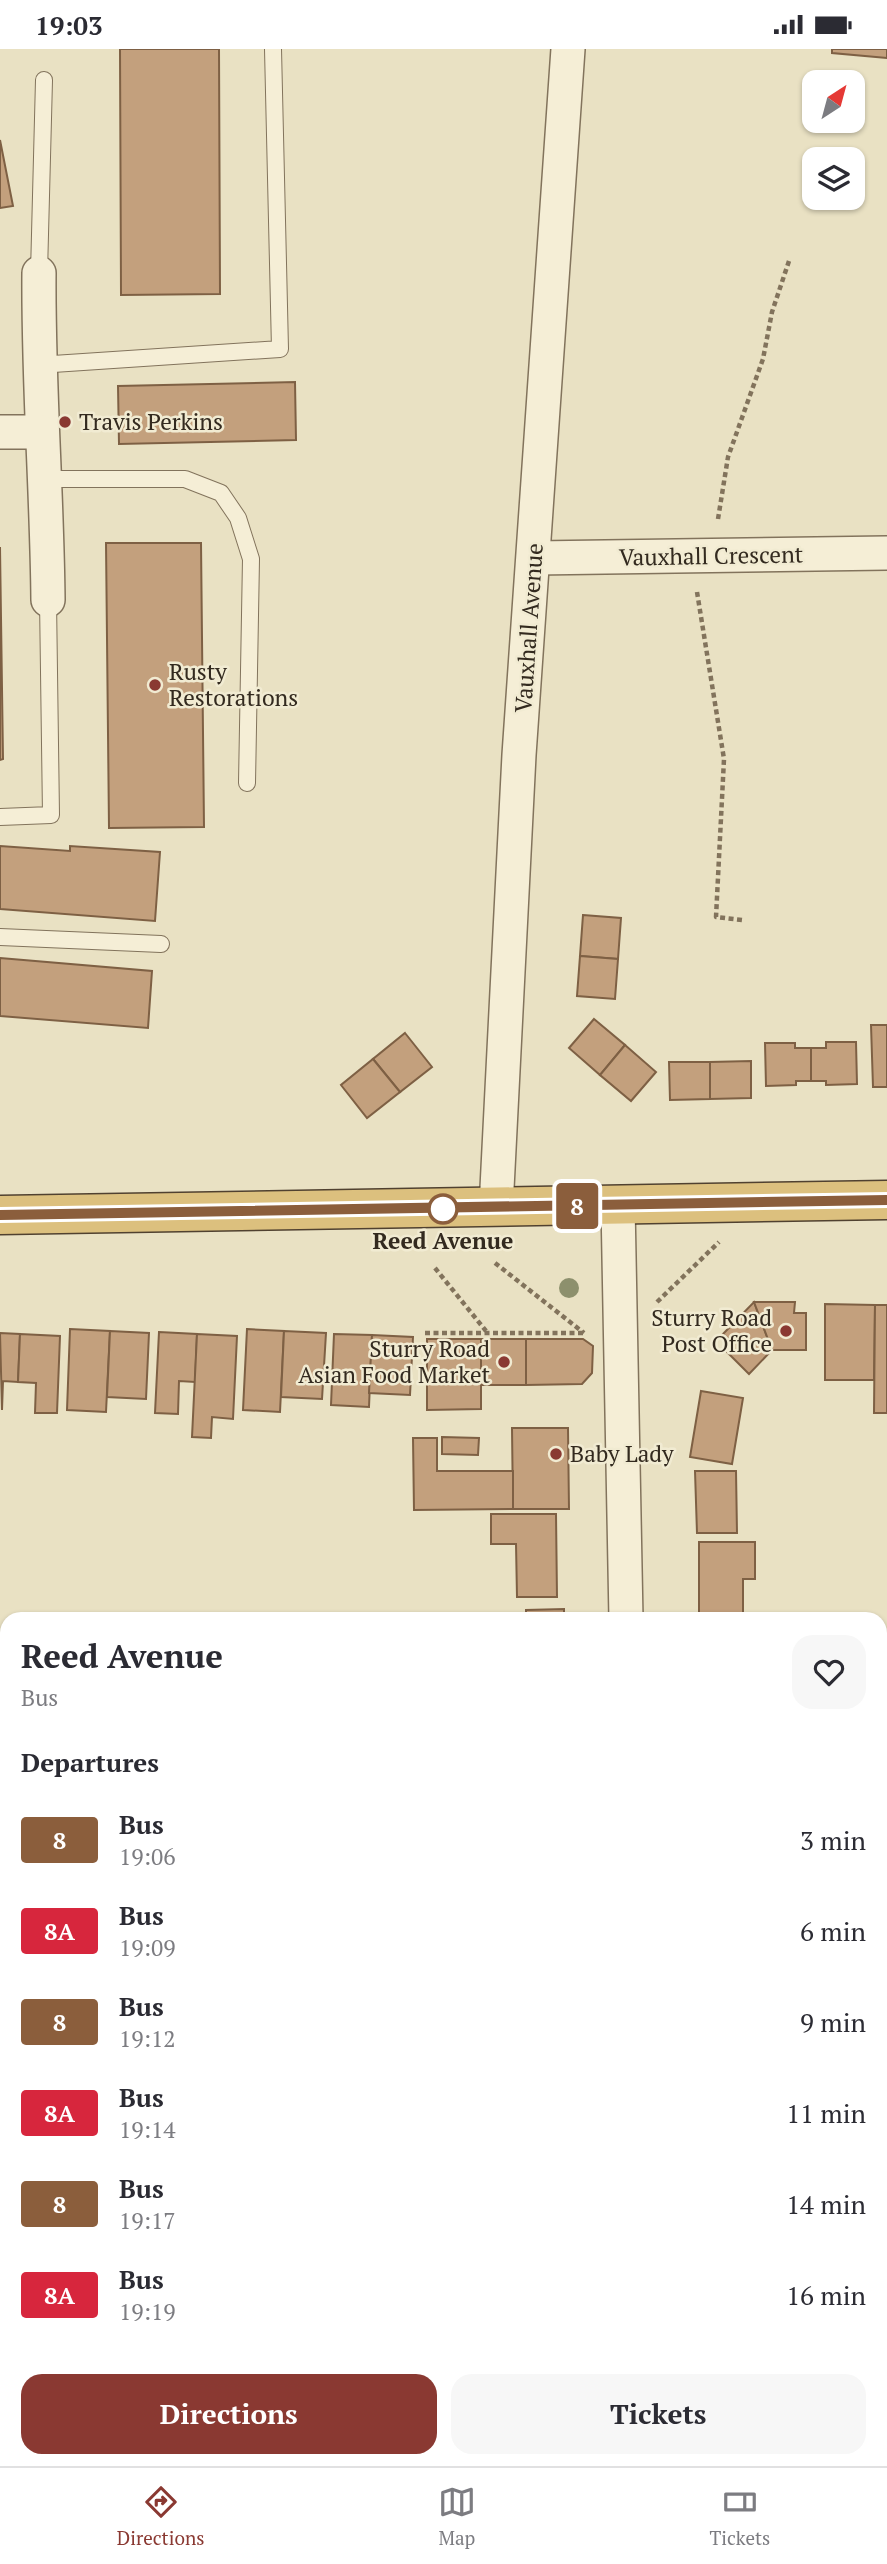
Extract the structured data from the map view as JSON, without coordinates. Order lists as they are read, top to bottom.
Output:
{
  "streets": {
    "street": ["Vauxhall Crescent", "Vauxhall Avenue"]
  },
  "crossings": [
    ["Vauxhall Crescent", "Vauxhall Avenue"]
  ],
  "places": [
    "Travis Perkins",
    "Rusty Restorations",
    "Reed Avenue",
    "Sturry Road Post Office",
    "Sturry Road Asian Food Market",
    "Baby Lady"
  ],
  "lines": ["bus line 8"],
  "north": "top right",
  "page": {
    "status": "19:03",
    "on_map": "8",
    "heading": [
      ["Reed Avenue", "Bus"],
      "Departures"
    ],
    "list": [
      {
        "mark": "8",
        "name": "Bus",
        "note": "19:06",
        "value": "3 min"
      },
      {
        "mark": "8A",
        "name": "Bus",
        "note": "19:09",
        "value": "6 min"
      },
      {
        "mark": "8",
        "name": "Bus",
        "note": "19:12",
        "value": "9 min"
      },
      {
        "mark": "8A",
        "name": "Bus",
        "note": "19:14",
        "value": "11 min"
      },
      {
        "mark": "8",
        "name": "Bus",
        "note": "19:17",
        "value": "14 min"
      },
      {
        "mark": "8A",
        "name": "Bus",
        "note": "19:19",
        "value": "16 min"
      }
    ],
    "buttons": ["Directions", "Tickets"],
    "tabs": ["Directions", "Map", "Tickets"]
  }
}
